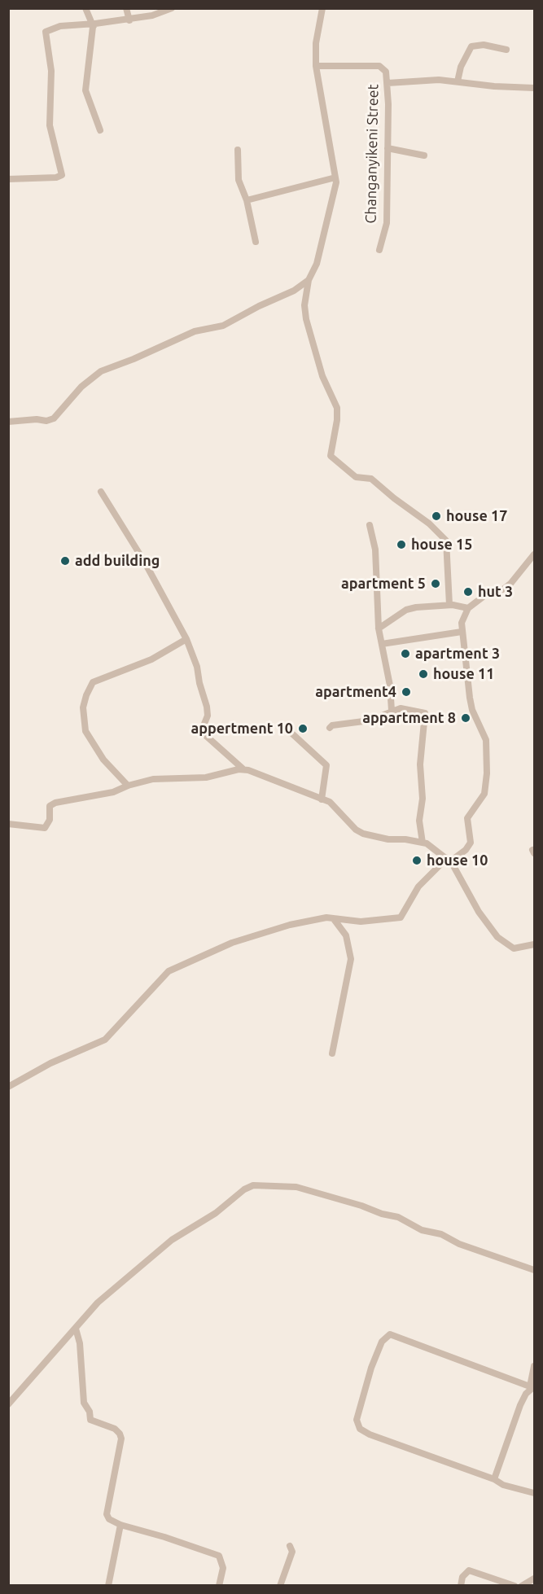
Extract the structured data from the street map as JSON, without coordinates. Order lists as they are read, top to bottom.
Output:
{
  "streets": {
    "street": ["Changanyikeni Street"]
  },
  "places": [
    "house 17",
    "house 15",
    "add building",
    "apartment 5",
    "hut 3",
    "apartment 3",
    "house 11",
    "apartment4",
    "appartment 8",
    "appertment 10",
    "house 10"
  ]
}
